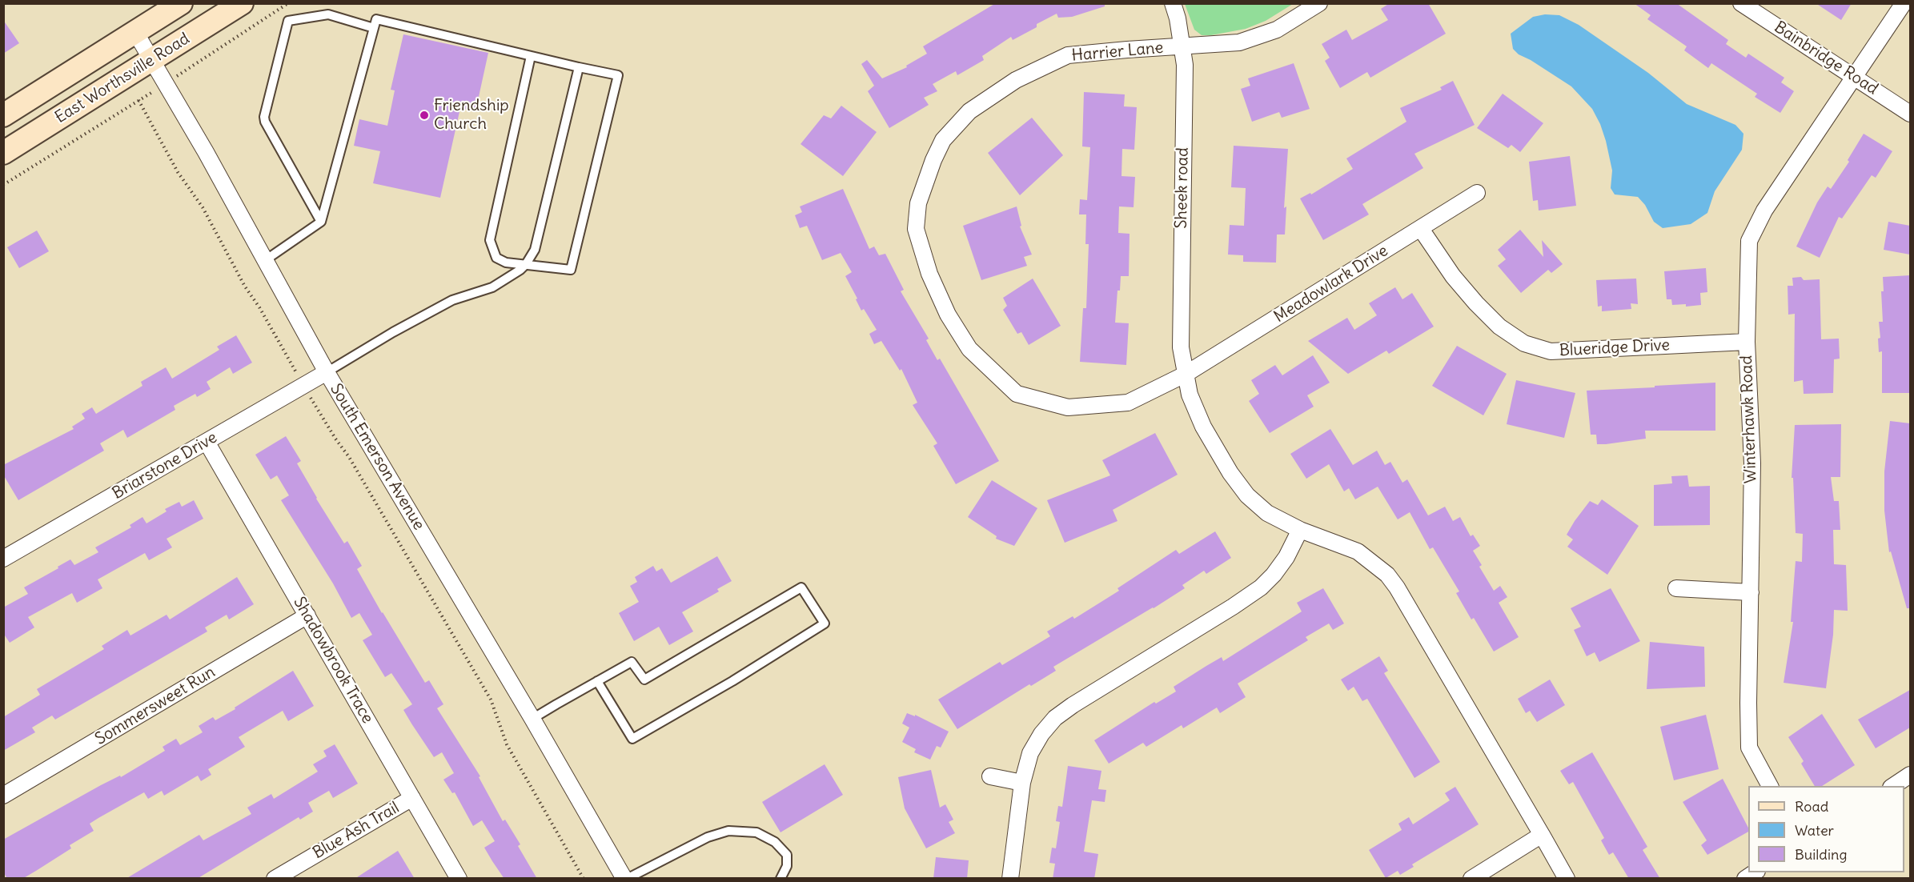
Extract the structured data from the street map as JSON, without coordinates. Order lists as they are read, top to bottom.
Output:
{
  "streets": {
    "main road": ["East Worthsville Road"],
    "street": [
      "Harrier Lane",
      "Bainbridge Road",
      "Sheek road",
      "Meadowlark Drive",
      "Blueridge Drive",
      "Winterhawk Road",
      "South Emerson Avenue",
      "Briarstone Drive",
      "Shadowbrook Trace",
      "Sommersweet Run",
      "Blue Ash Trail"
    ]
  },
  "crossings": [
    ["Harrier Lane", "Sheek road"],
    ["Harrier Lane", "Meadowlark Drive"],
    ["Bainbridge Road", "Winterhawk Road"],
    ["East Worthsville Road", "South Emerson Avenue"],
    ["Sheek road", "Meadowlark Drive"],
    ["Meadowlark Drive", "Blueridge Drive"],
    ["Blueridge Drive", "Winterhawk Road"],
    ["South Emerson Avenue", "Briarstone Drive"],
    ["Briarstone Drive", "Shadowbrook Trace"],
    ["Shadowbrook Trace", "Sommersweet Run"],
    ["Shadowbrook Trace", "Blue Ash Trail"]
  ],
  "places": ["Friendship Church"],
  "legend": ["Road", "Water", "Building"]
}
